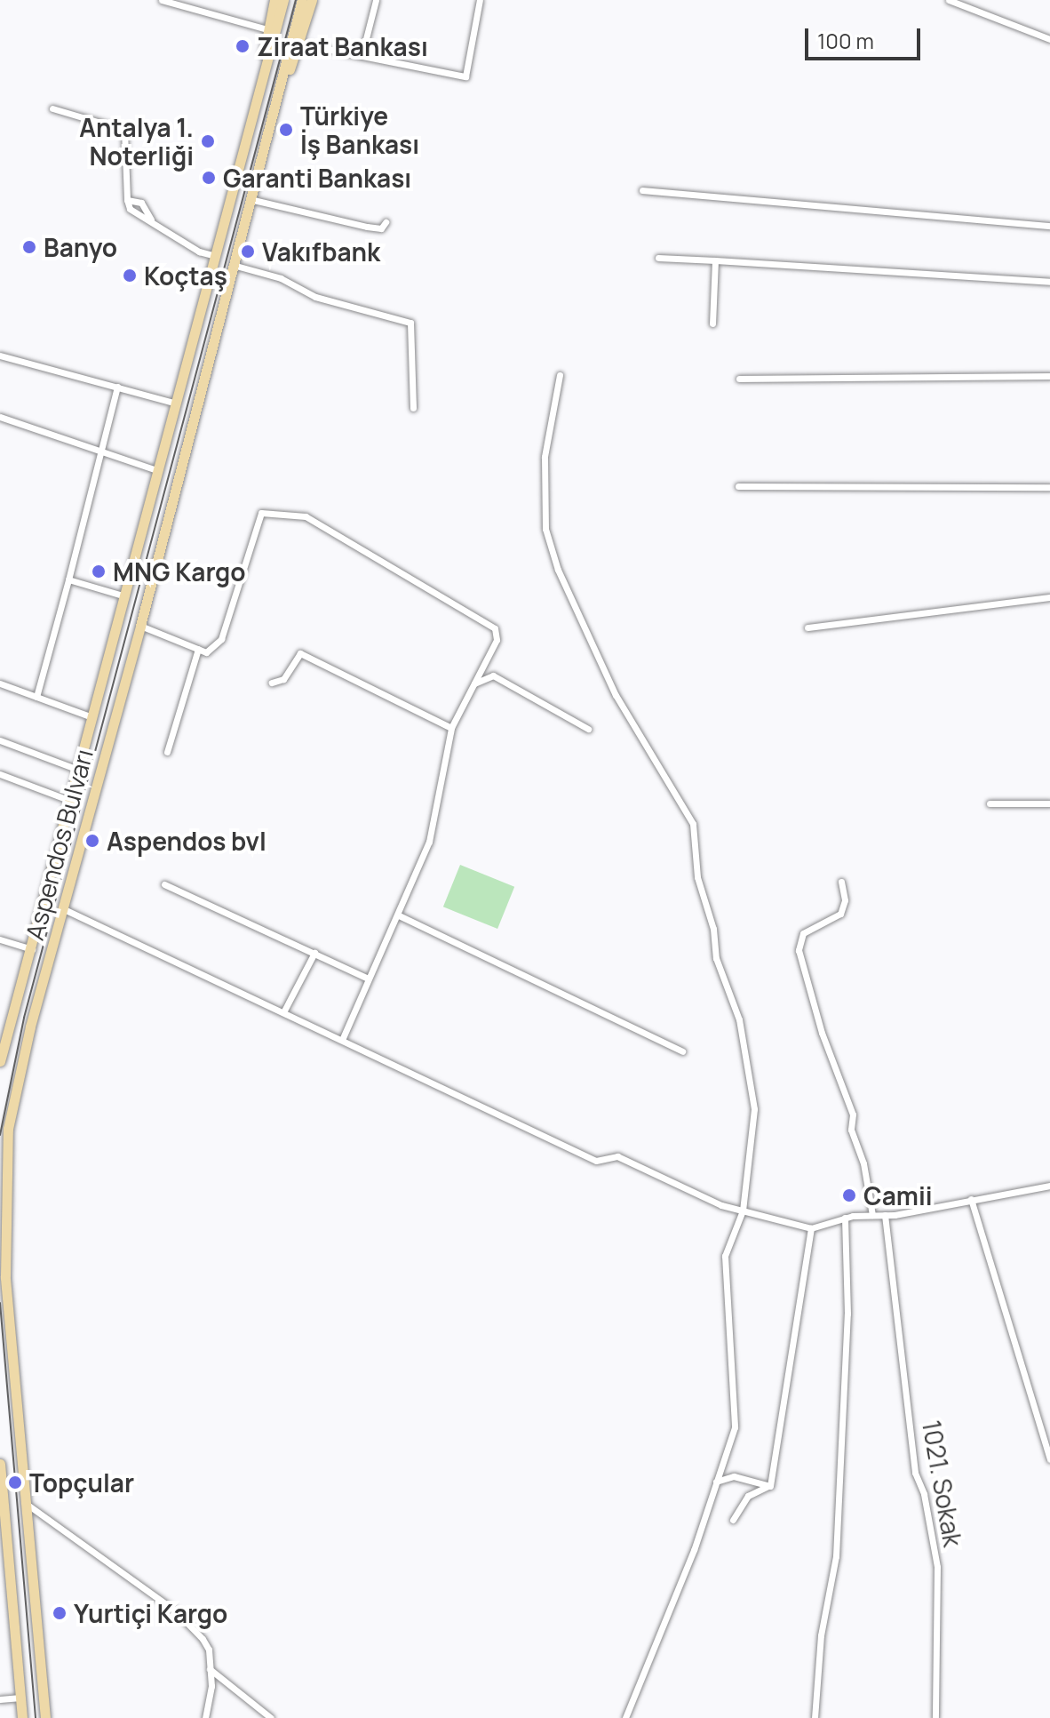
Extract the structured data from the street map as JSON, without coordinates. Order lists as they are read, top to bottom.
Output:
{
  "streets": {
    "main road": ["Aspendos Bulvarı"],
    "street": ["1021. Sokak"]
  },
  "places": [
    "Ziraat Bankası",
    "Türkiye İş Bankası",
    "Antalya 1. Noterliği",
    "Garanti Bankası",
    "Banyo",
    "Vakıfbank",
    "Koçtaş",
    "MNG Kargo",
    "Aspendos bvl",
    "Camii",
    "Topçular",
    "Yurtiçi Kargo"
  ],
  "scale_bar": "100 m"
}
